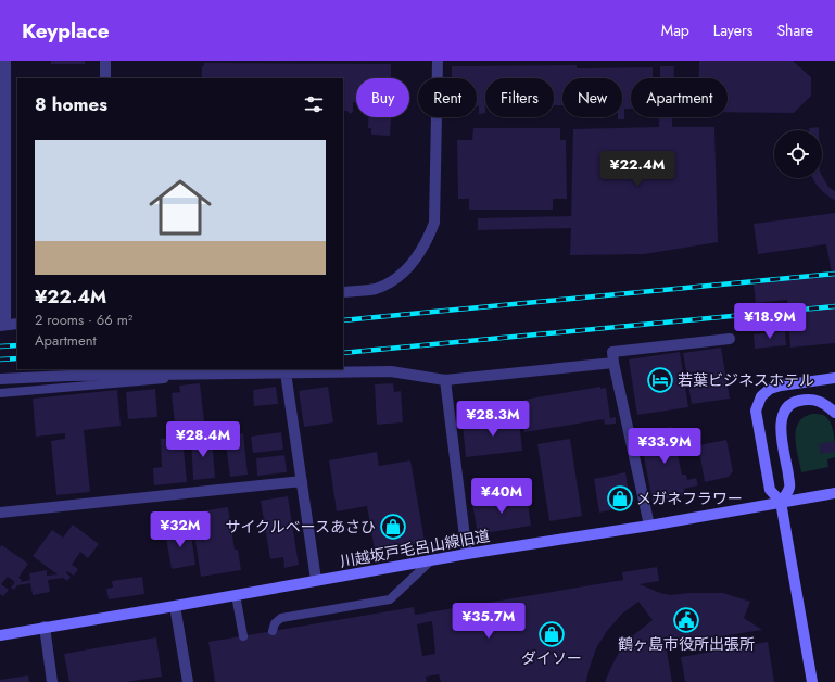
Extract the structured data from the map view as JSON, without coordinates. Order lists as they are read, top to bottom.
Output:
{
  "streets": {
    "street": ["川越坂戸毛呂山線旧道"]
  },
  "places": {
    "hotel": ["若葉ビジネスホテル"],
    "shop": ["メガネフラワー", "サイクルベースあさひ", "ダイソー"],
    "public building": ["鶴ヶ島市役所出張所"]
  },
  "page": {
    "header": "Keyplace",
    "nav": ["Map", "Layers", "Share"],
    "chip": [
      "Buy",
      "Rent",
      "Filters",
      "New",
      "Apartment"
    ],
    "heading": "8 homes",
    "list": [
      {
        "name": "¥22.4M",
        "note": "2 rooms · 66 m² · Apartment"
      }
    ],
    "price": [
      "¥22.4M",
      "¥18.9M",
      "¥28.3M",
      "¥28.4M",
      "¥33.9M",
      "¥40M",
      "¥32M",
      "¥35.7M"
    ]
  }
}
